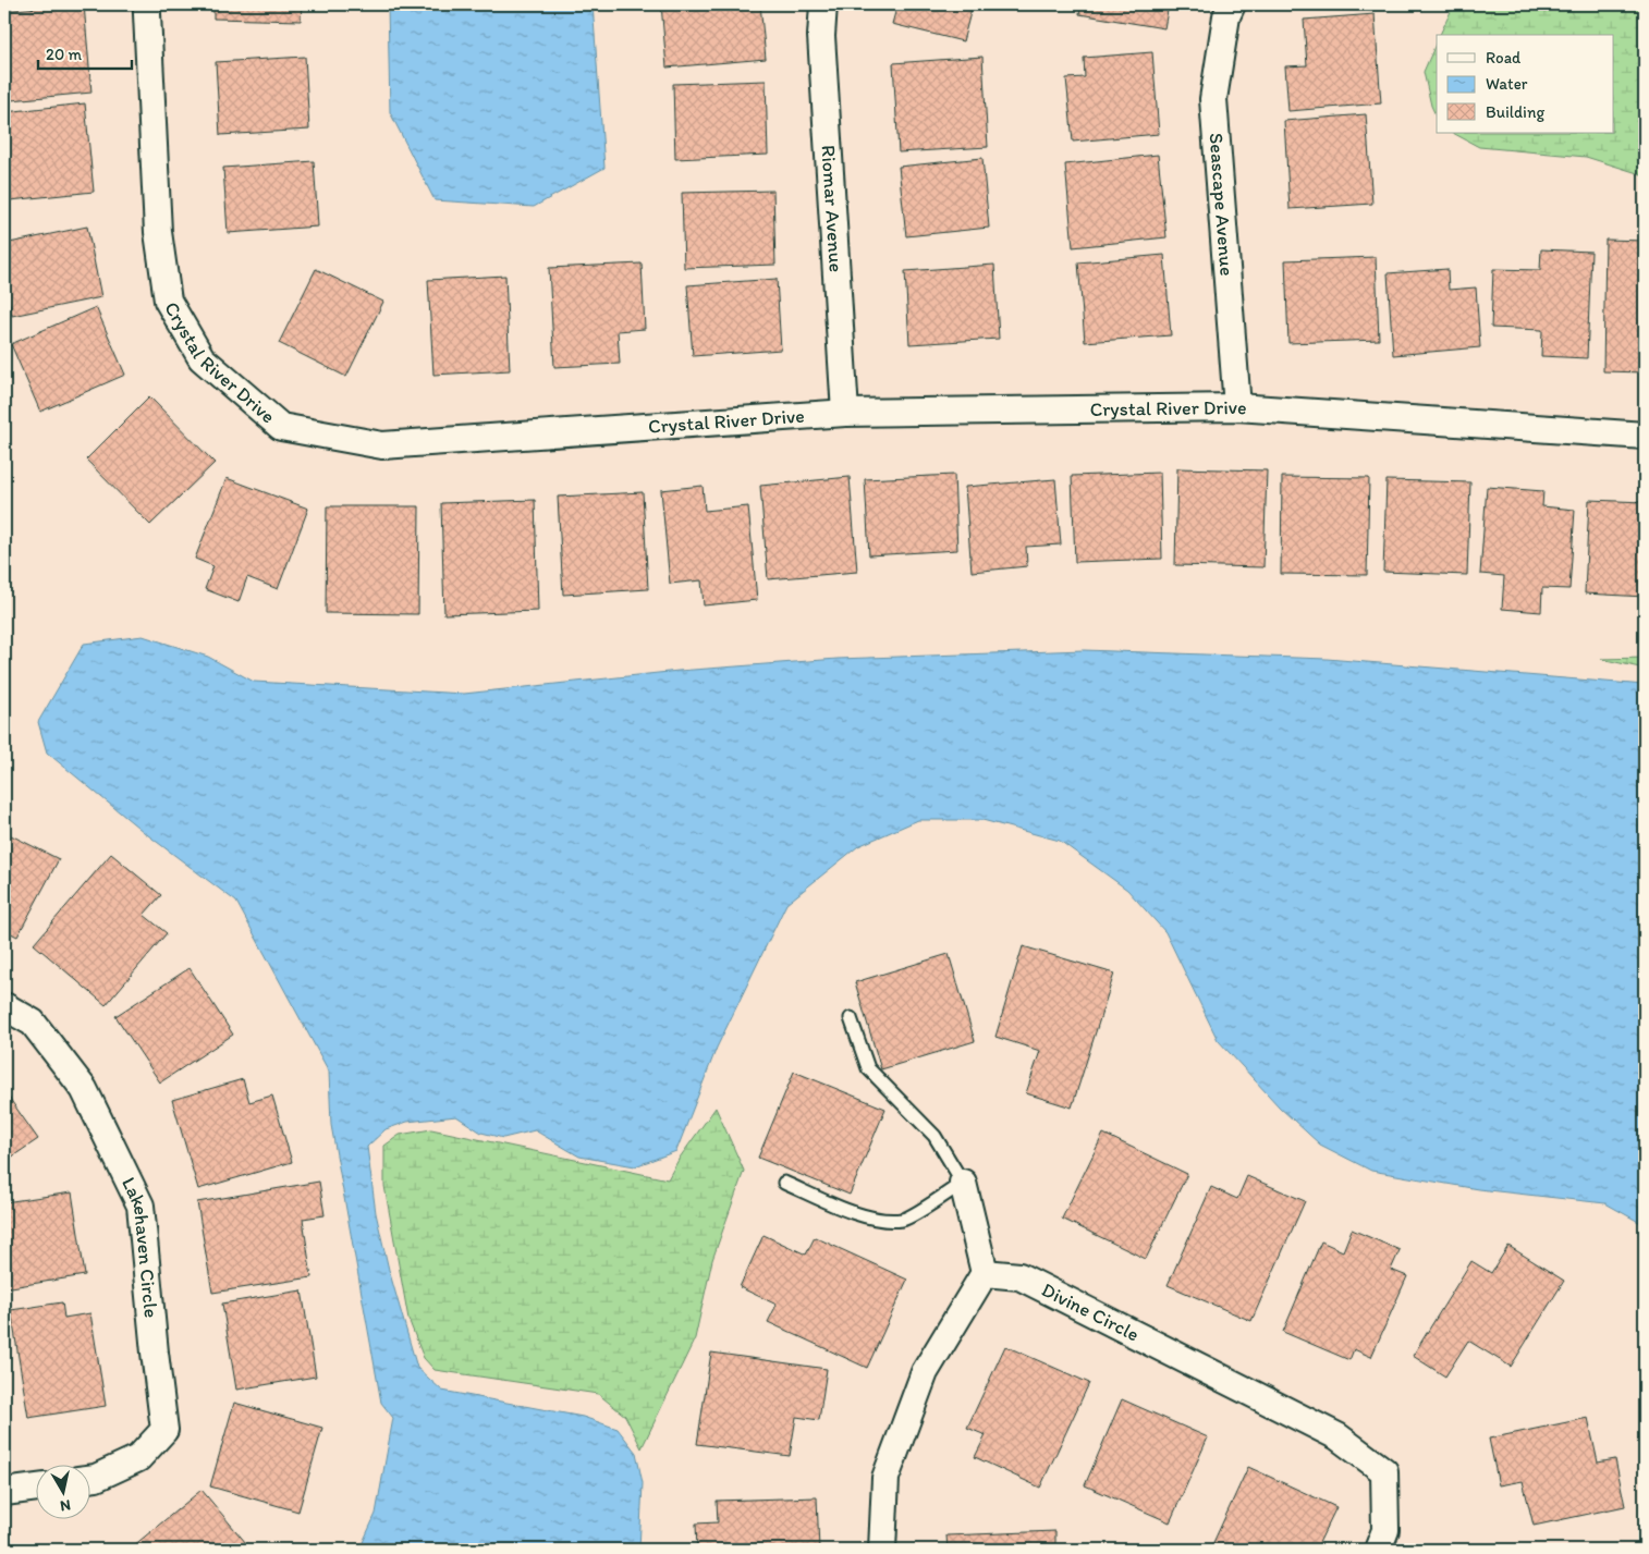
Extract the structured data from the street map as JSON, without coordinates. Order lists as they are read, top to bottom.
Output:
{
  "streets": {
    "street": [
      "Seascape Avenue",
      "Riomar Avenue",
      "Crystal River Drive",
      "Lakehaven Circle",
      "Divine Circle"
    ]
  },
  "crossings": [
    ["Seascape Avenue", "Crystal River Drive"],
    ["Riomar Avenue", "Crystal River Drive"]
  ],
  "legend": ["Road", "Water", "Building"],
  "scale_bar": "20 m",
  "north": "bottom"
}
